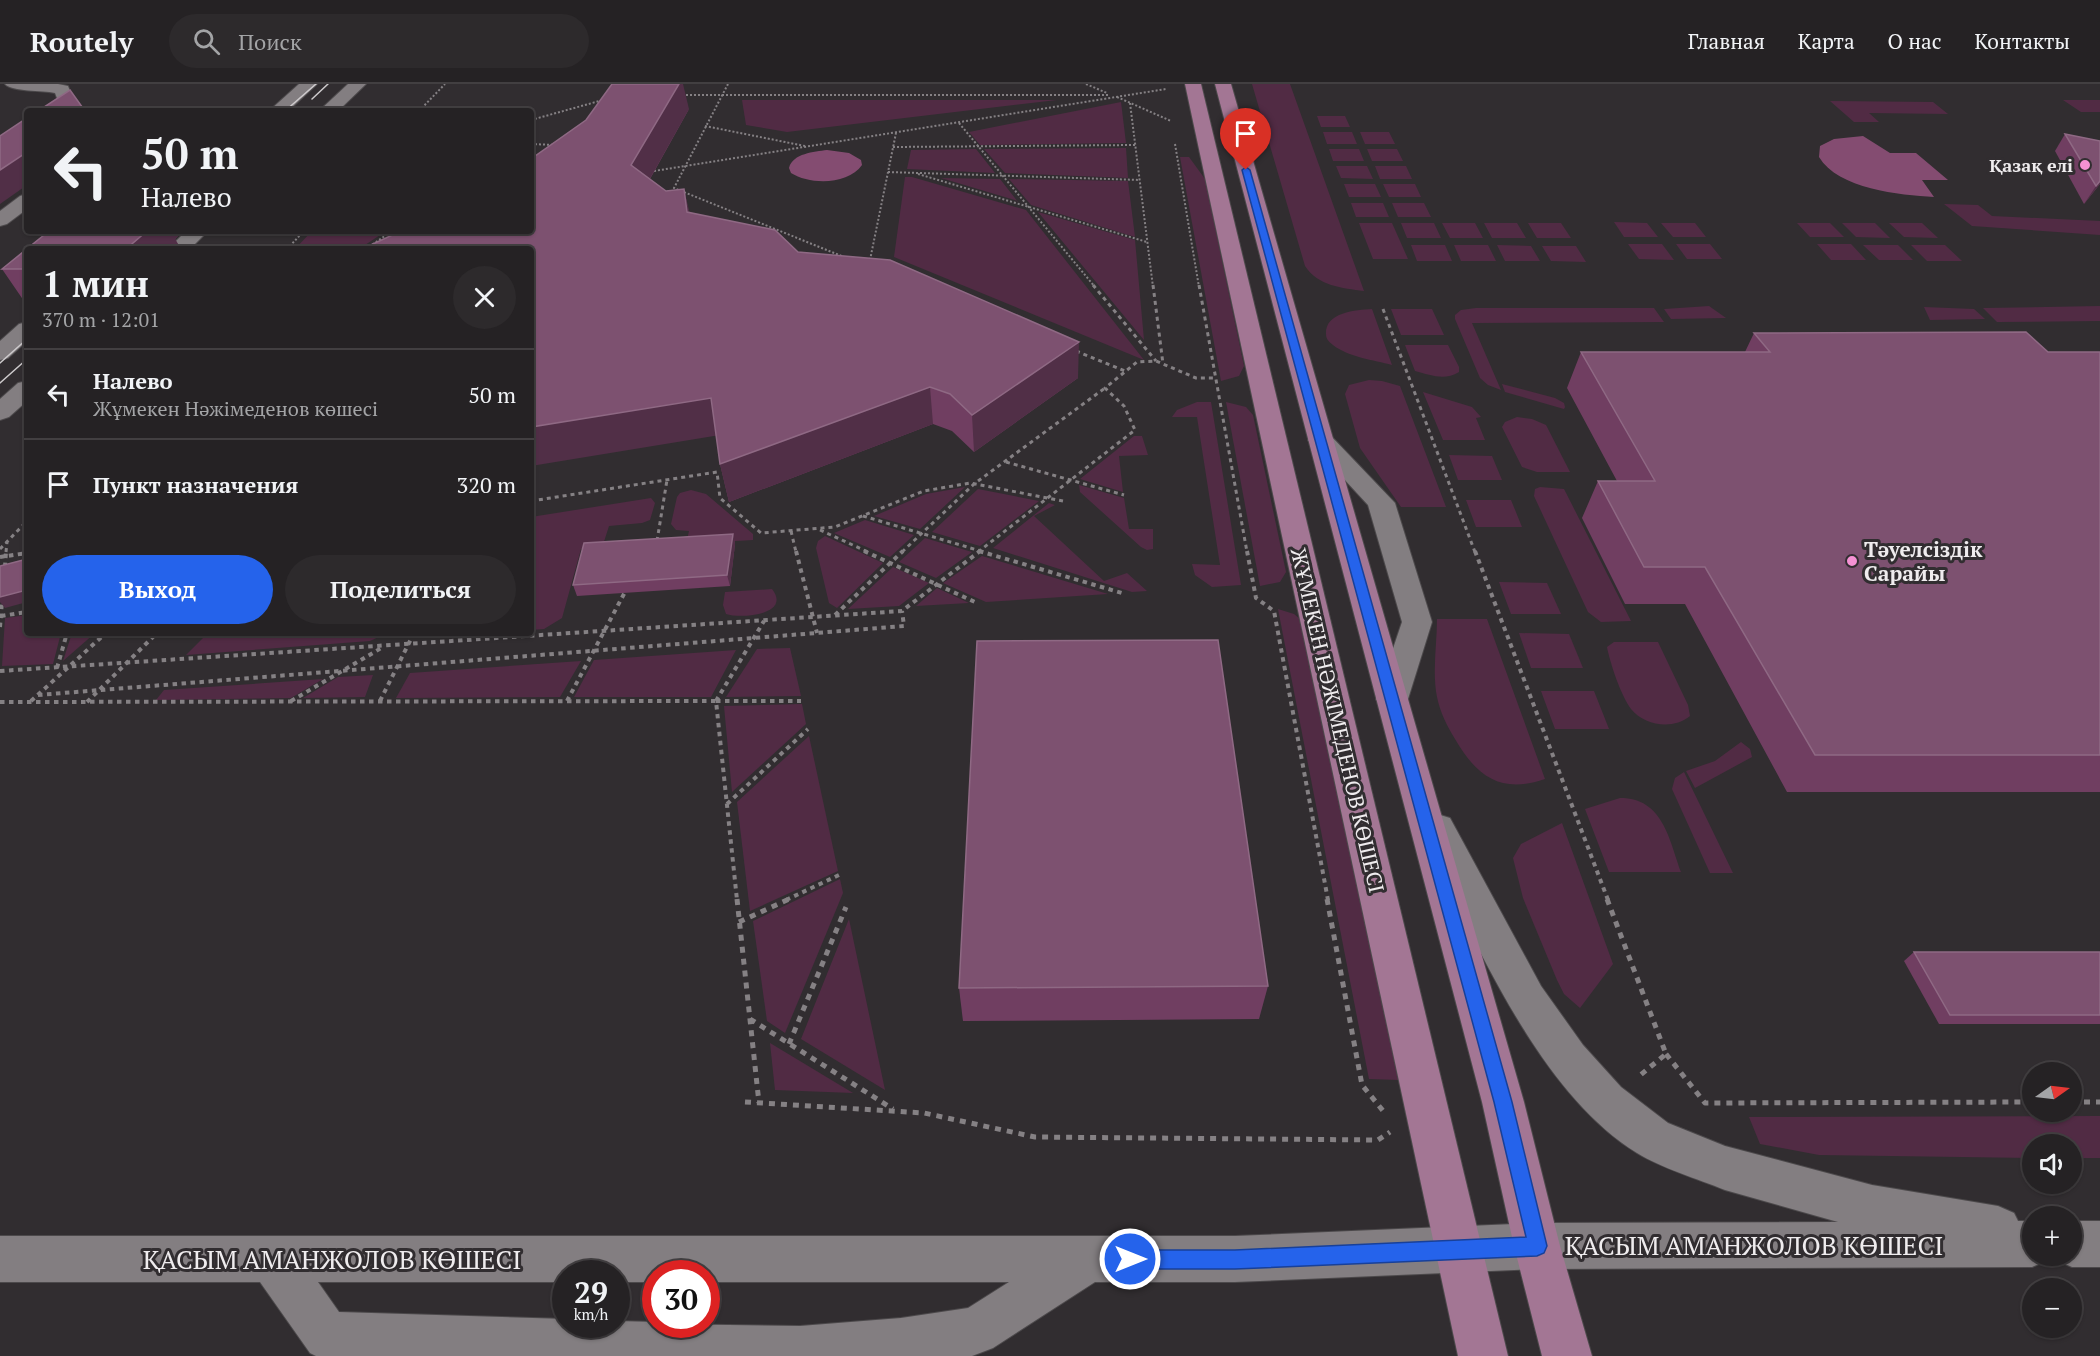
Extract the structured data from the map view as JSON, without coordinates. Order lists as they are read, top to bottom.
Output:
{
  "streets": {
    "main road": ["ЖҰМЕКЕН НӘЖІМЕДЕНОВ КӨШЕСІ"],
    "street": ["ҚАСЫМ АМАНЖОЛОВ КӨШЕСІ"]
  },
  "crossings": [
    ["ЖҰМЕКЕН НӘЖІМЕДЕНОВ КӨШЕСІ", "ҚАСЫМ АМАНЖОЛОВ КӨШЕСІ"]
  ],
  "places": ["Қазақ елі", "Тәуелсіздік Сарайы"],
  "north": "right",
  "page": {
    "header": "Routely",
    "search": "Поиск",
    "nav": [
      "Главная",
      "Карта",
      "О нас",
      "Контакты"
    ],
    "turn": ["50 m", "Налево"],
    "heading": ["1 мин", "370 m · 12:01"],
    "list": [
      {
        "name": "Налево",
        "note": "Жұмекен Нәжімеденов көшесі",
        "value": "50 m"
      },
      {
        "name": "Пункт назначения",
        "value": "320 m"
      }
    ],
    "buttons": ["Выход", "Поделиться"],
    "map_buttons": ["+", "−"],
    "speed": "29 km/h",
    "limit": "30"
  }
}
